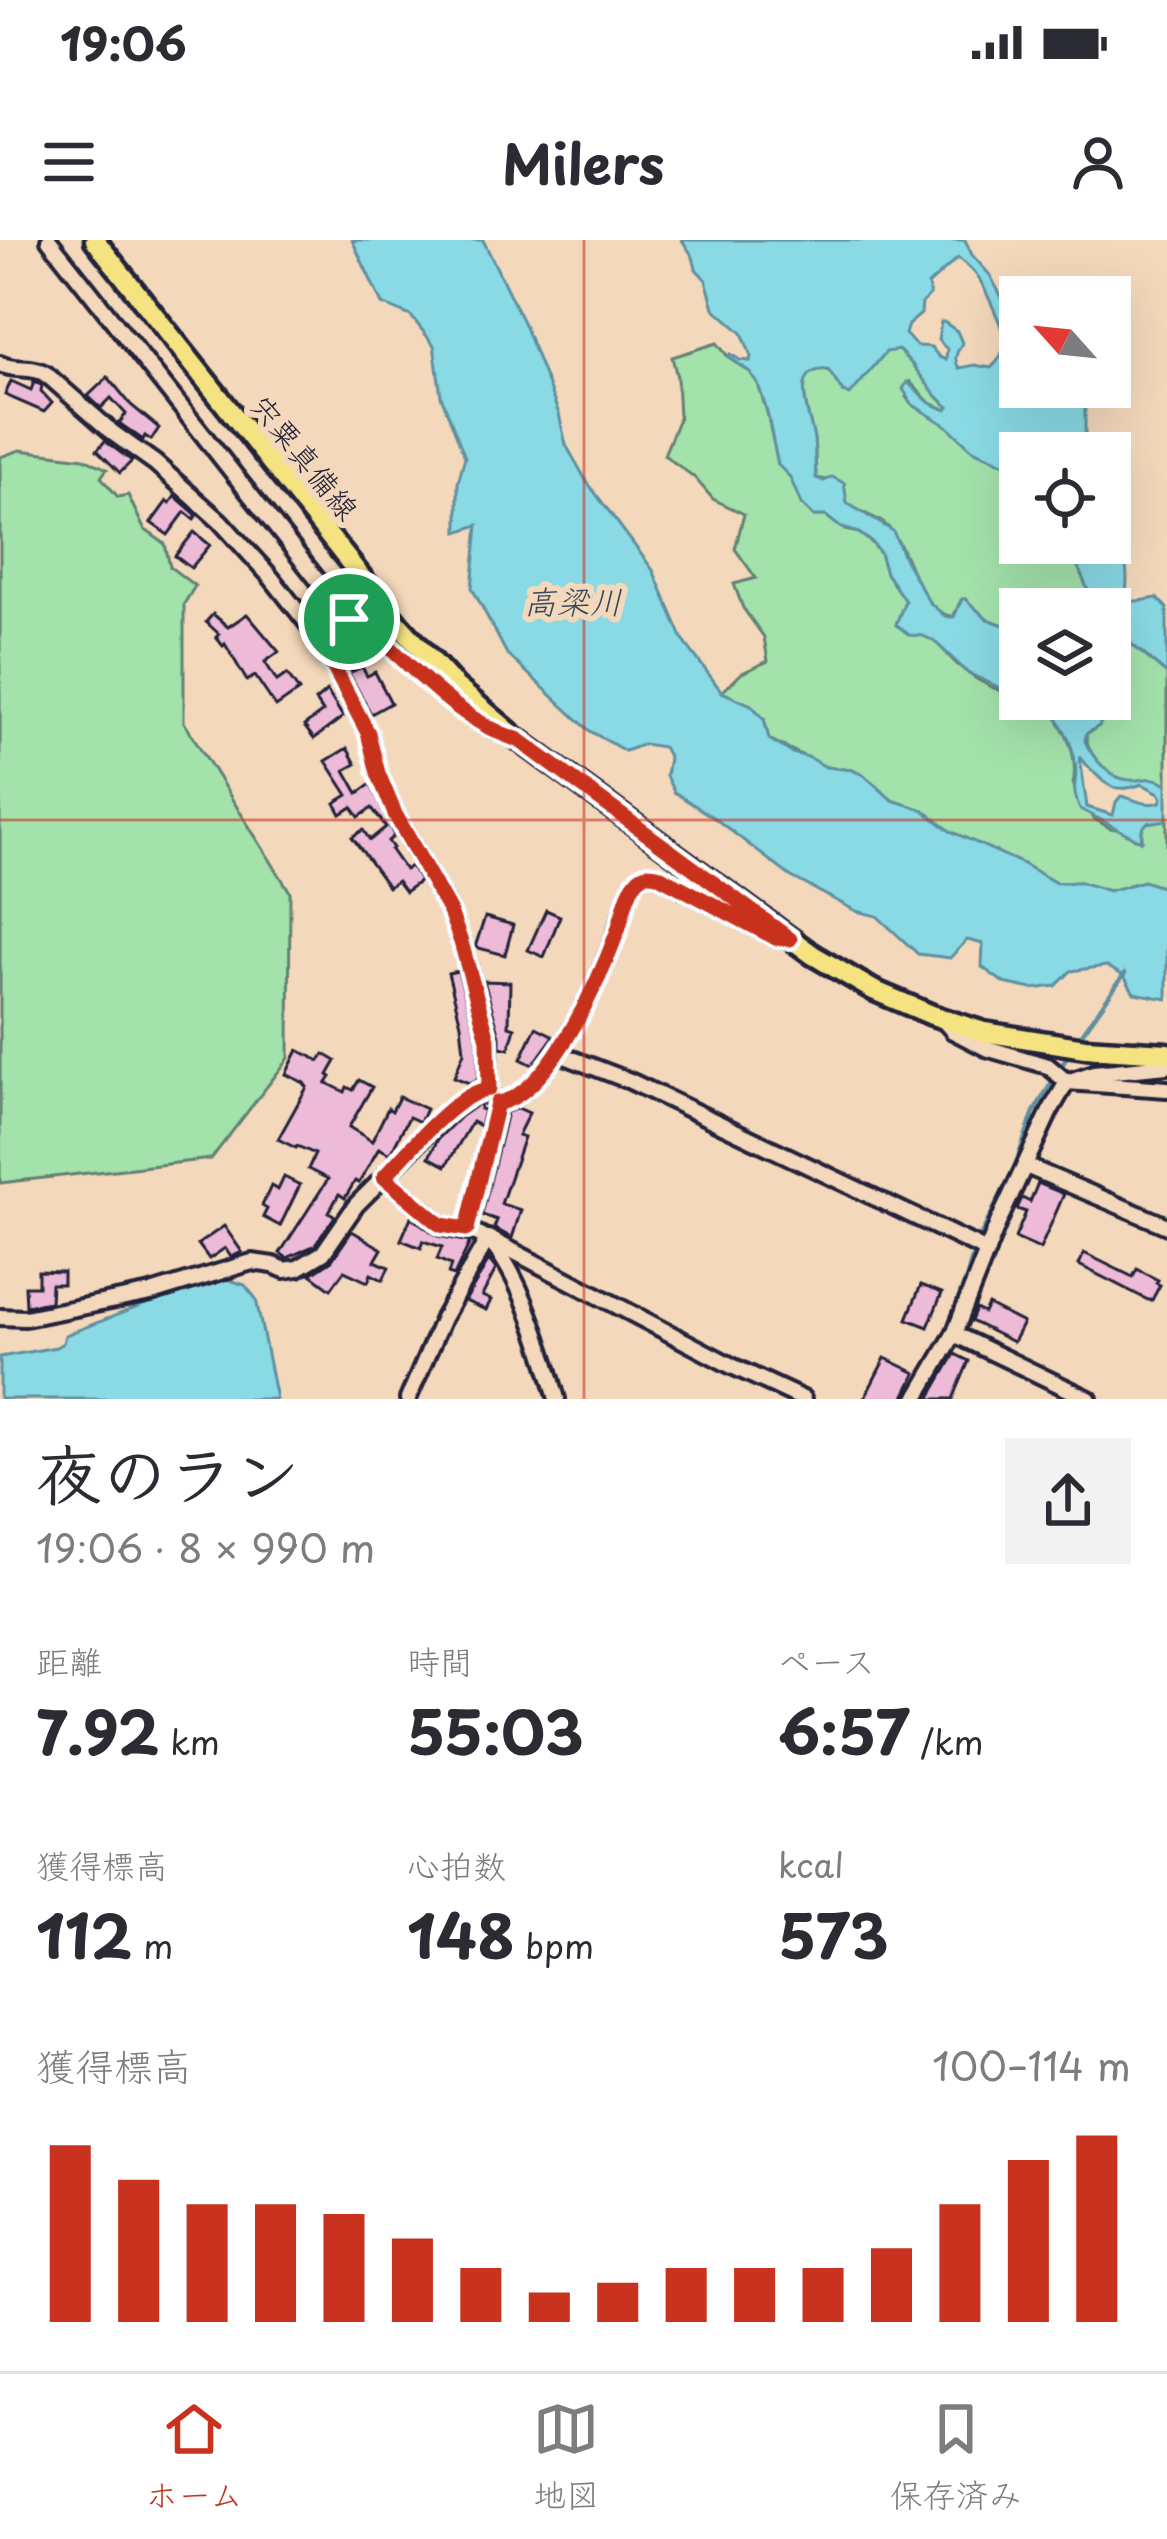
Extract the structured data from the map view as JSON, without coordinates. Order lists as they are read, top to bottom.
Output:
{
  "streets": {
    "main road": ["宍粟真備線"]
  },
  "water": ["高梁川"],
  "north": "top left",
  "page": {
    "status": "19:06",
    "header": "Milers",
    "heading": ["夜のラン", "19:06 · 8 × 990 m"],
    "stats": [
      ["距離", "7.92 km"],
      ["時間", "55:03"],
      ["ペース", "6:57 /km"],
      ["獲得標高", "112 m"],
      ["心拍数", "148 bpm"],
      ["kcal", "573"]
    ],
    "chart": ["獲得標高", "100–114 m"],
    "tabs": ["ホーム", "地図", "保存済み"]
  }
}
